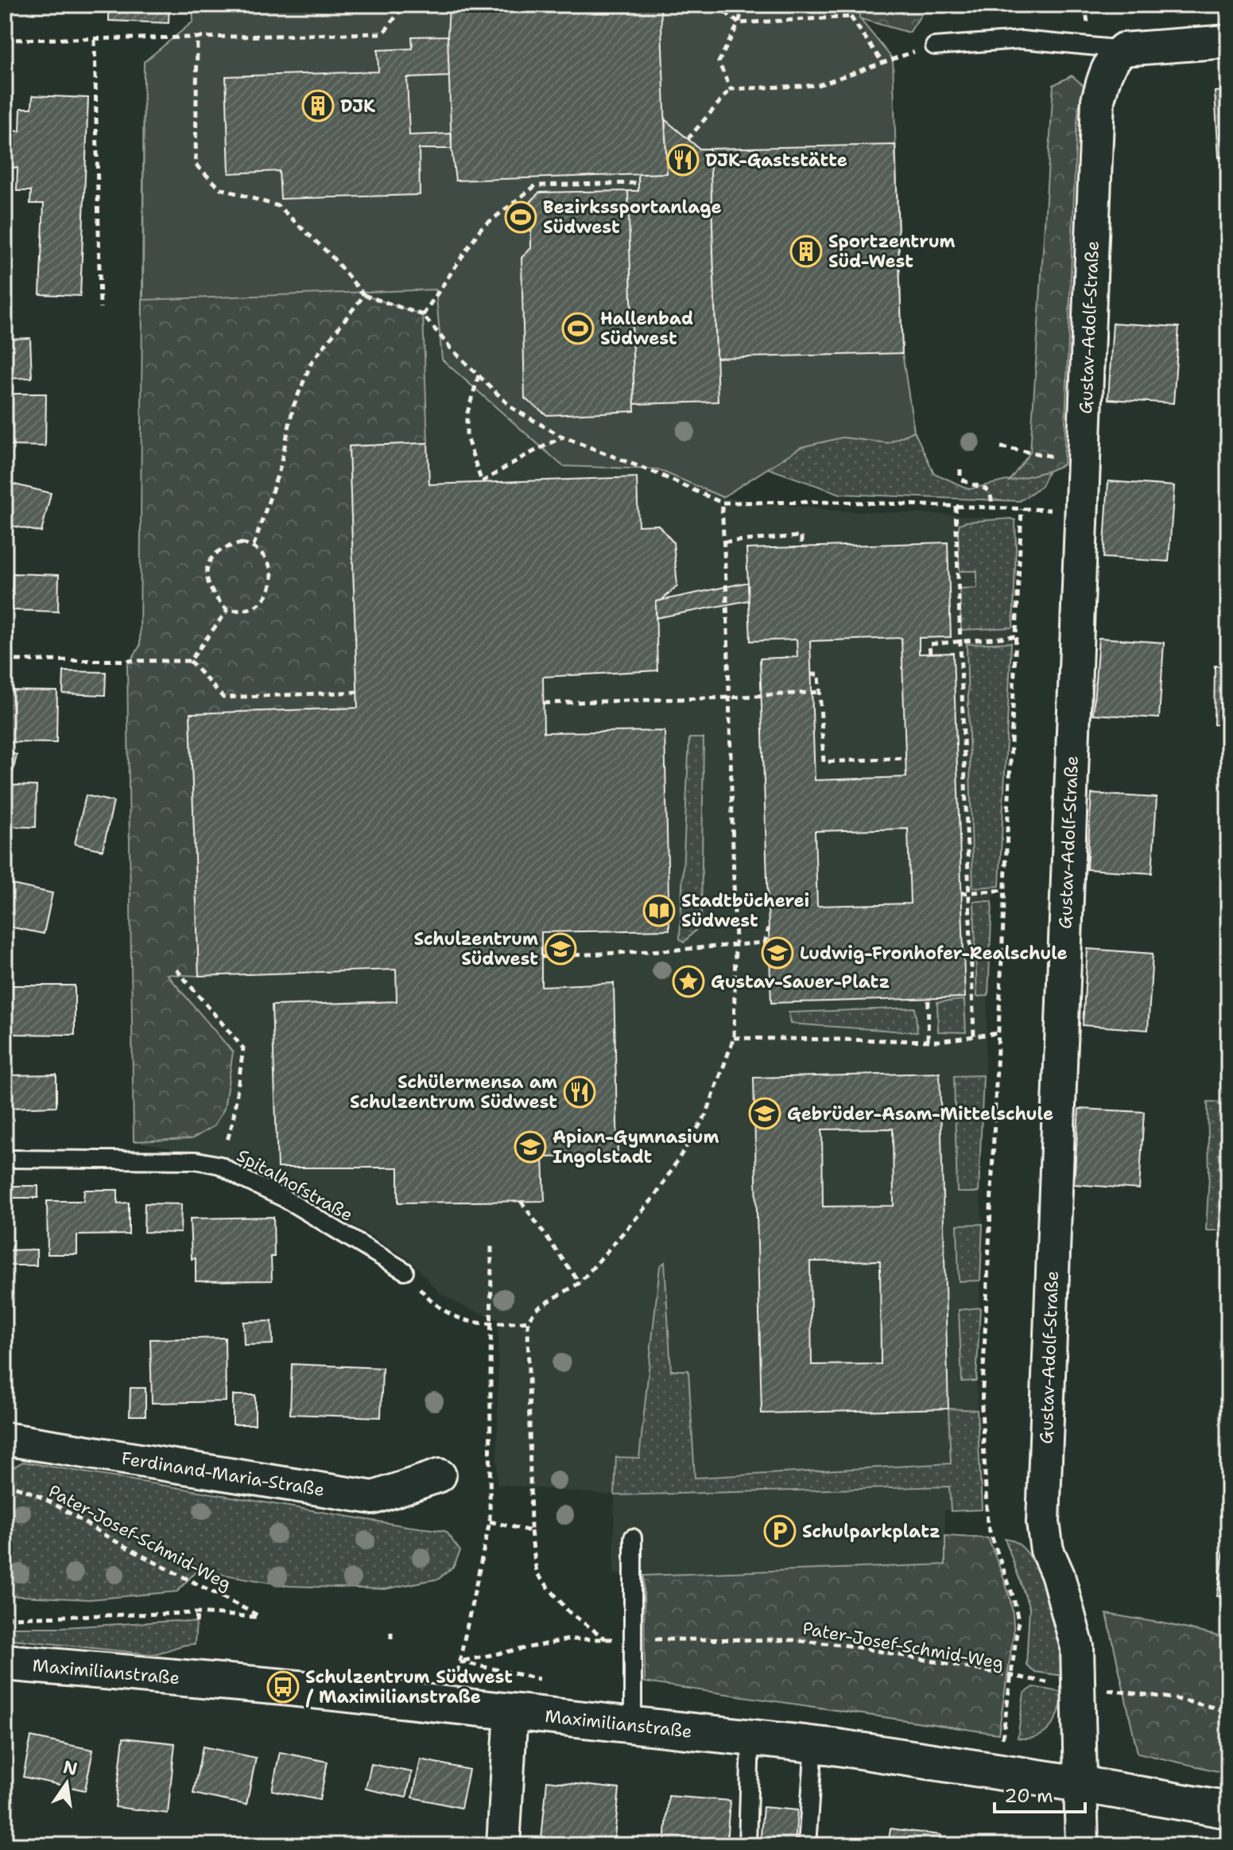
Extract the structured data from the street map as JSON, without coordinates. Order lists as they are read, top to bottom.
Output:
{
  "streets": {
    "street": ["Gustav-Adolf-Straße", "Ferdinand-Maria-Straße", "Maximilianstraße"],
    "lane": ["Spitalhofstraße"],
    "path": ["Pater-Josef-Schmid-Weg"]
  },
  "crossings": [
    ["Gustav-Adolf-Straße", "Pater-Josef-Schmid-Weg"],
    ["Gustav-Adolf-Straße", "Maximilianstraße"]
  ],
  "places": {
    "building": ["DJK", "Sportzentrum Süd-West"],
    "restaurant": ["DJK-Gaststätte", "Schülermensa am Schulzentrum Südwest"],
    "sports": ["Bezirkssportanlage Südwest", "Hallenbad Südwest"],
    "library": ["Stadtbücherei Südwest"],
    "school or university": [
      "Schulzentrum Südwest",
      "Ludwig-Fronhofer-Realschule",
      "Gebrüder-Asam-Mittelschule",
      "Apian-Gymnasium Ingolstadt"
    ],
    "place": ["Gustav-Sauer-Platz"],
    "parking": ["Schulparkplatz"],
    "bus stop": ["Schulzentrum Südwest / Maximilianstraße"]
  },
  "scale_bar": "20 m",
  "north": "top"
}
